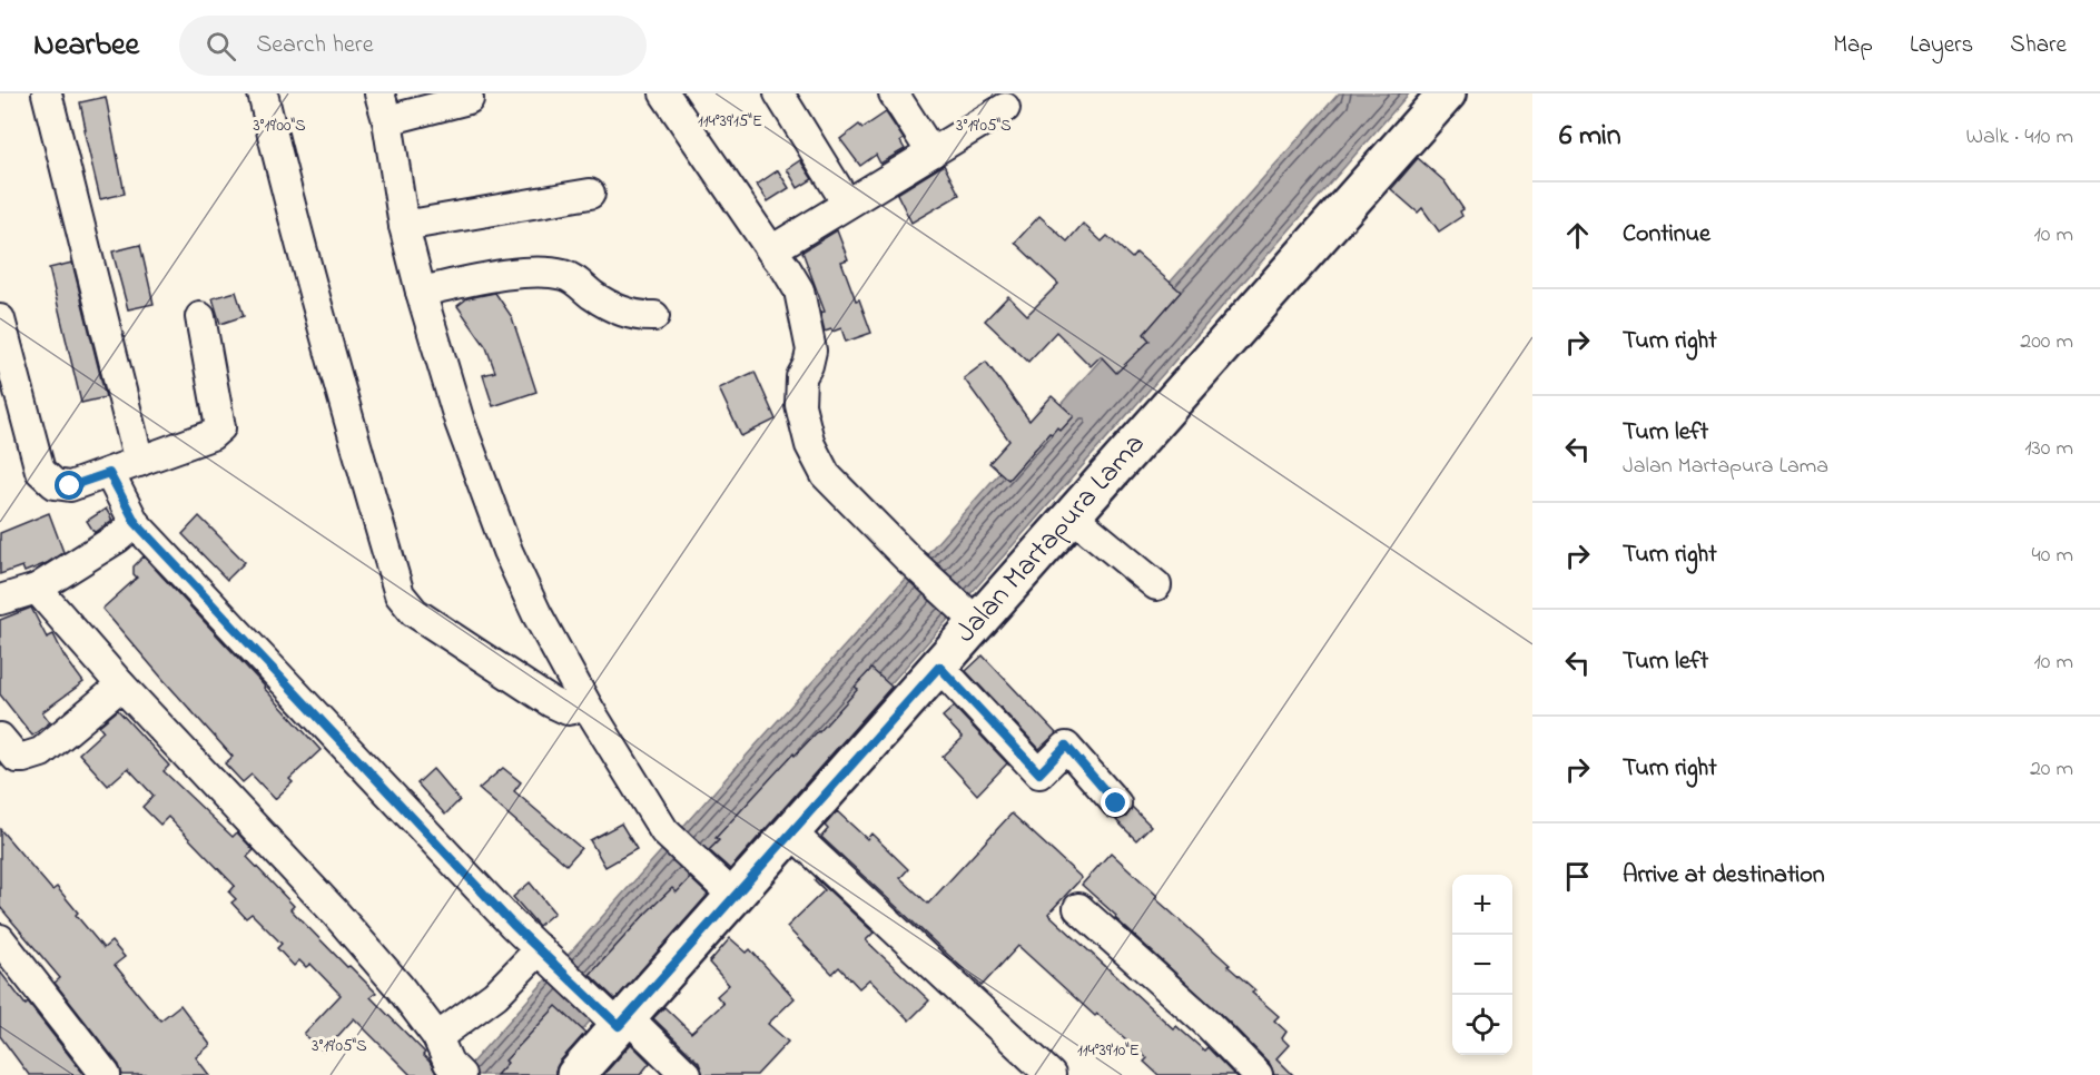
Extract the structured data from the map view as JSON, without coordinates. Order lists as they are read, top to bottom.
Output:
{
  "streets": {
    "main road": ["Jalan Martapura Lama"]
  },
  "page": {
    "header": "Nearbee",
    "search": "Search here",
    "nav": ["Map", "Layers", "Share"],
    "heading": ["6 min", "Walk · 410 m"],
    "list": [
      ["Continue", "10 m"],
      ["Turn right", "200 m"],
      ["Turn left", "Jalan Martapura Lama", "130 m"],
      ["Turn right", "40 m"],
      ["Turn left", "10 m"],
      ["Turn right", "20 m"],
      "Arrive at destination"
    ],
    "map_buttons": ["+", "−"]
  },
  "coordinates": [
    "114°39'15\"E",
    "3°19'00\"S",
    "3°19'05\"S",
    "114°39'10\"E"
  ]
}
